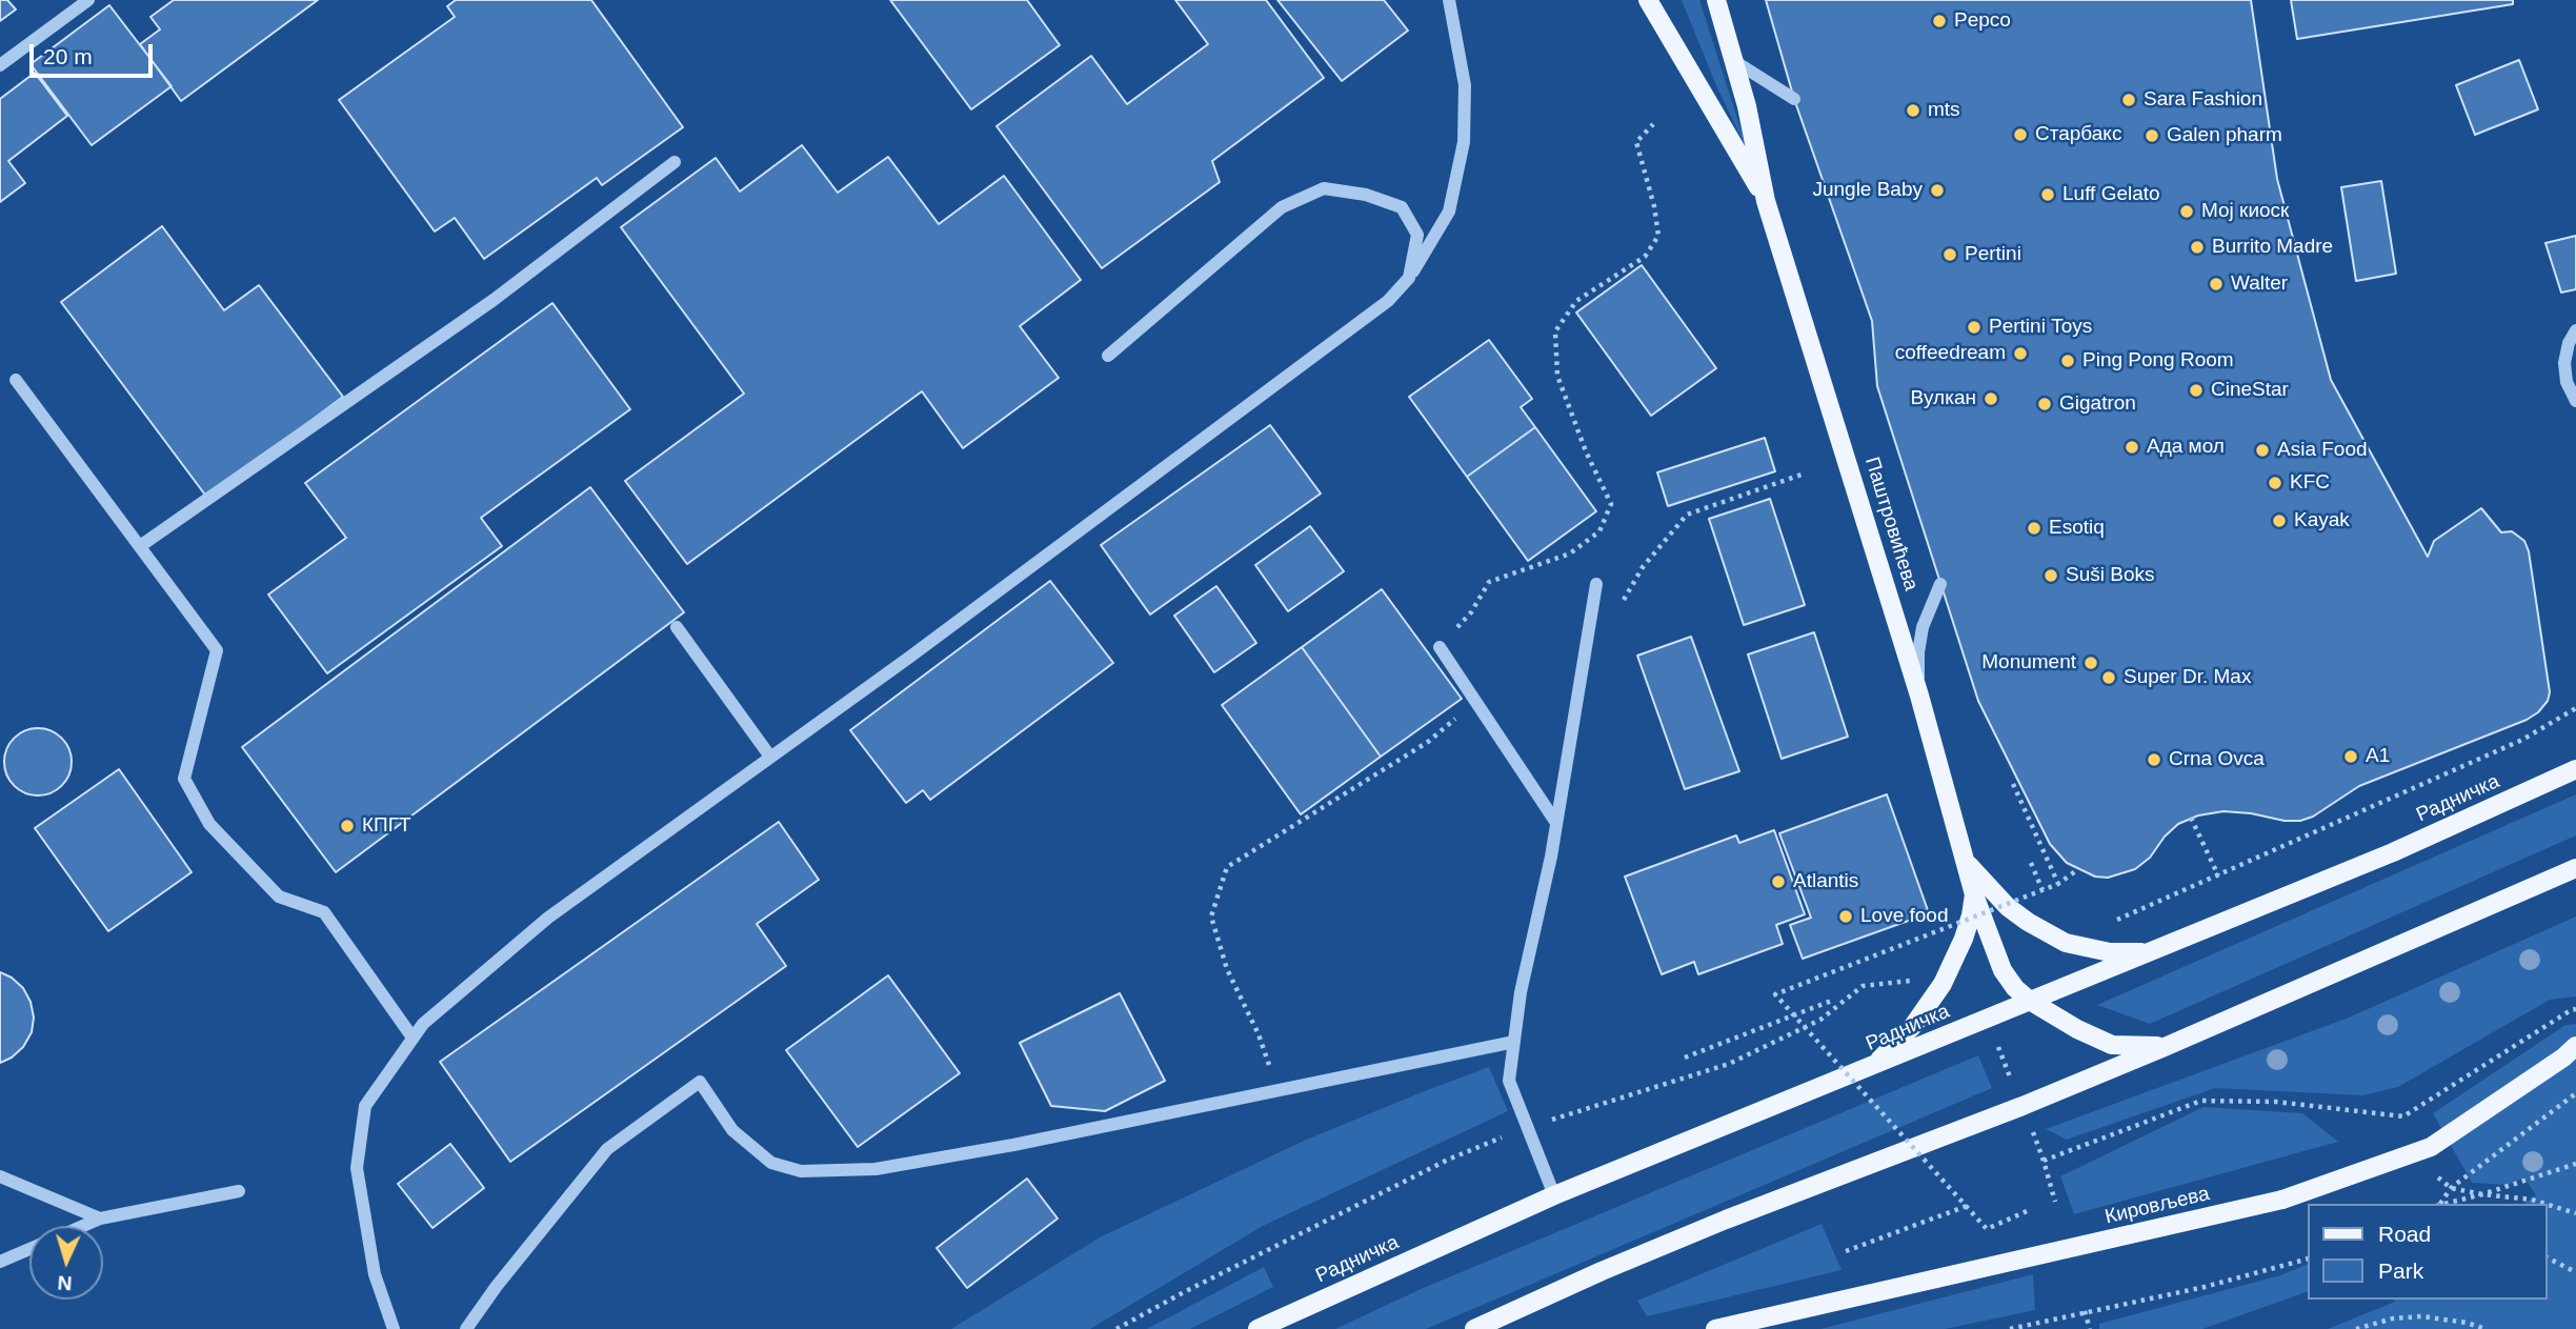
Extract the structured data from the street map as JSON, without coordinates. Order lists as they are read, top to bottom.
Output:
{
  "streets": {
    "main road": ["Паштровићева", "Радничка", "Кировљева"]
  },
  "crossings": [
    ["Паштровићева", "Радничка"]
  ],
  "places": [
    "Pepco",
    "Sara Fashion",
    "mts",
    "Старбакс",
    "Galen pharm",
    "Jungle Baby",
    "Luff Gelato",
    "Мој киоск",
    "Burrito Madre",
    "Pertini",
    "Walter",
    "Pertini Toys",
    "coffeedream",
    "Ping Pong Room",
    "CineStar",
    "Вулкан",
    "Gigatron",
    "Ада мол",
    "Asia Food",
    "KFC",
    "Kayak",
    "Esotiq",
    "Suši Boks",
    "Monument",
    "Super Dr. Max",
    "A1",
    "Crna Ovca",
    "КПГТ",
    "Atlantis",
    "Love food"
  ],
  "legend": ["Road", "Park"],
  "scale_bar": "20 m",
  "north": "bottom"
}
